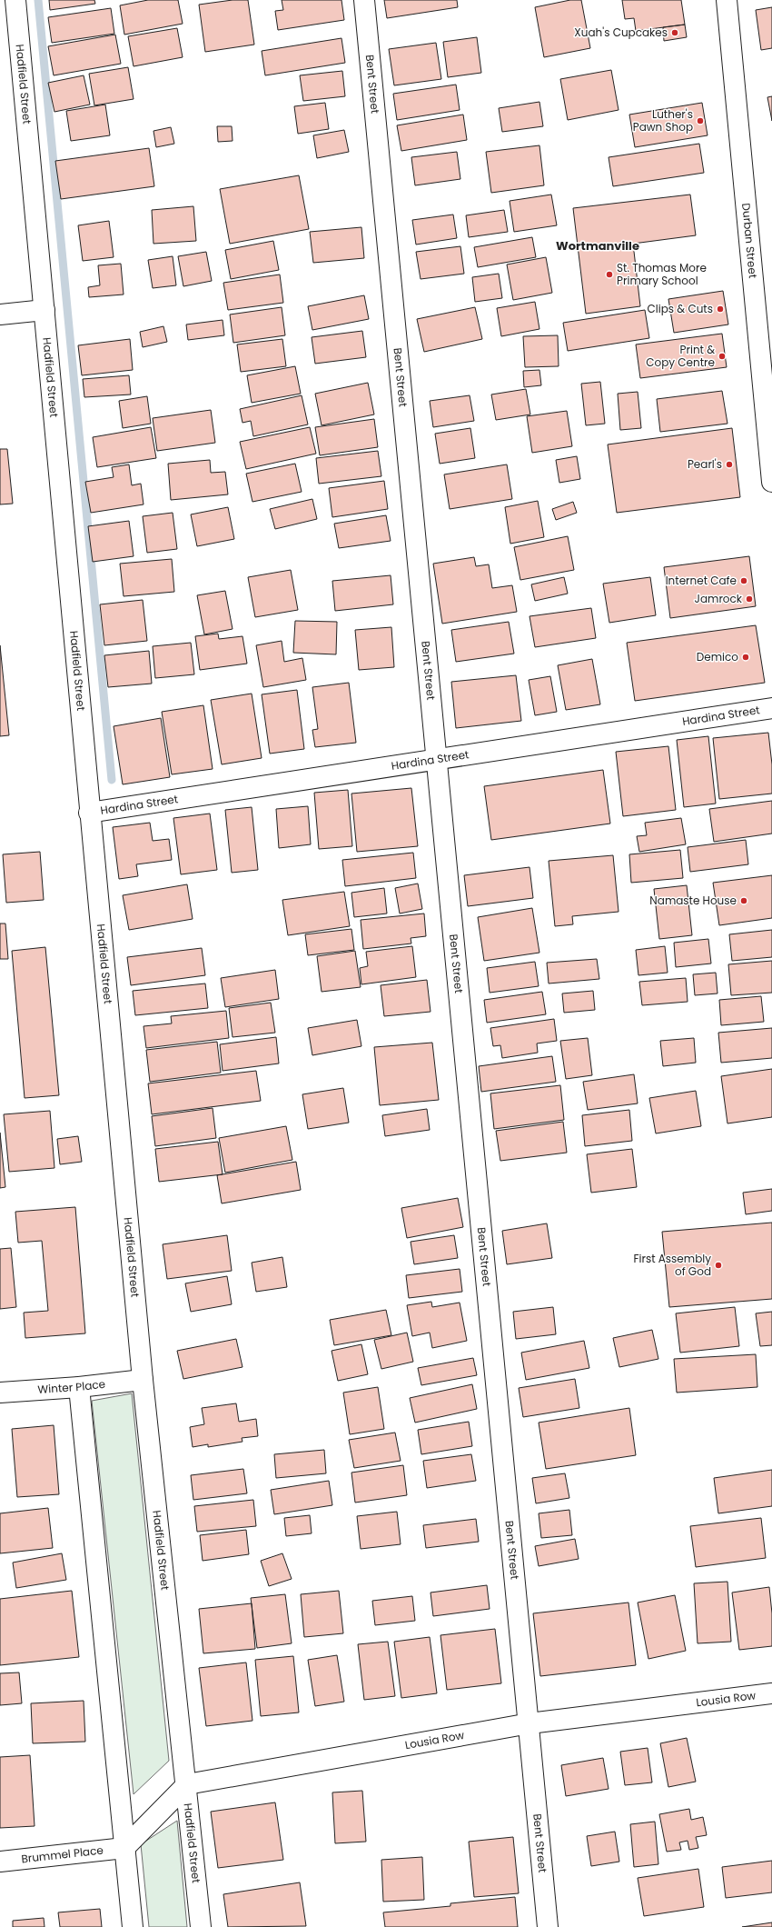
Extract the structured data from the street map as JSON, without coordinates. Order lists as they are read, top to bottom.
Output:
{
  "streets": {
    "street": [
      "Bent Street",
      "Hadfield Street",
      "Durban Street",
      "Hardina Street",
      "Winter Place",
      "Lousia Row",
      "Brummel Place"
    ]
  },
  "crossings": [
    ["Bent Street", "Hardina Street"],
    ["Bent Street", "Lousia Row"],
    ["Hadfield Street", "Hardina Street"],
    ["Hadfield Street", "Winter Place"],
    ["Hadfield Street", "Lousia Row"]
  ],
  "districts": ["Wortmanville"],
  "places": [
    "Xuah's Cupcakes",
    "Luther's Pawn Shop",
    "St. Thomas More Primary School",
    "Clips & Cuts",
    "Print & Copy Centre",
    "Pearl's",
    "Internet Cafe",
    "Jamrock",
    "Demico",
    "Namaste House",
    "First Assembly of God"
  ]
}
